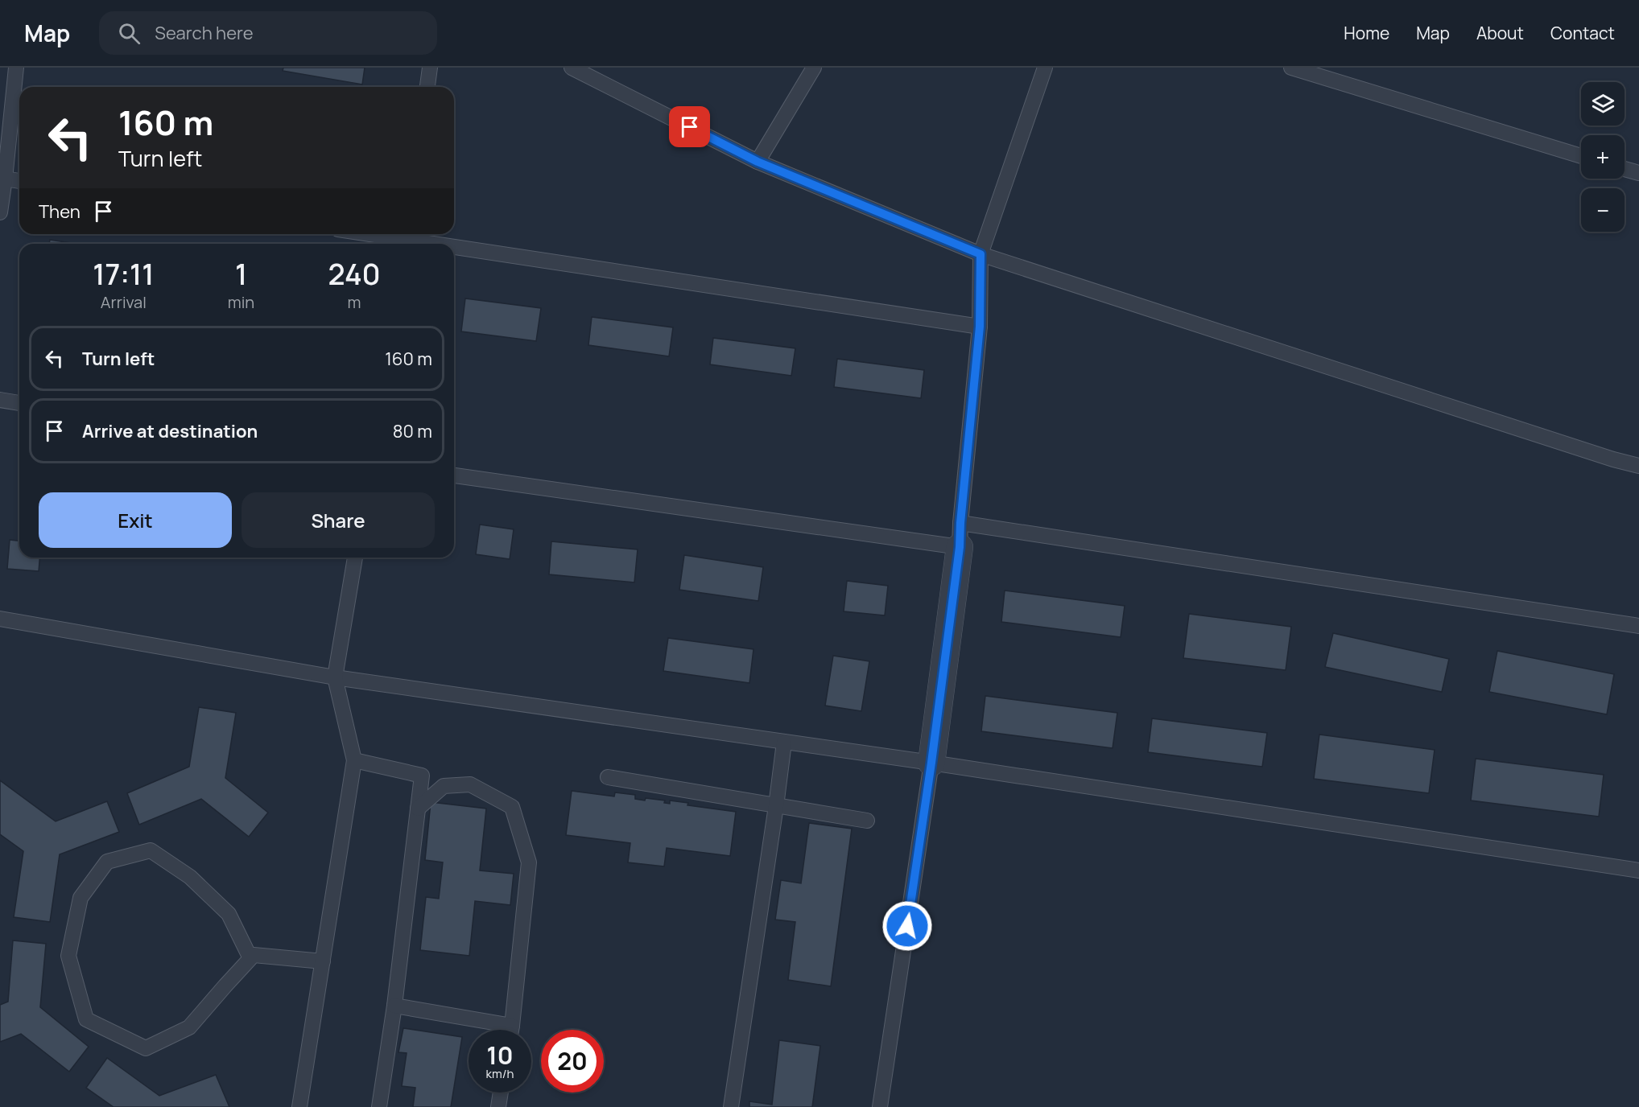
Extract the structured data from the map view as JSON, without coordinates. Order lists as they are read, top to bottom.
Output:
{
  "page": {
    "header": "Map",
    "search": "Search here",
    "nav": [
      "Home",
      "Map",
      "About",
      "Contact"
    ],
    "map_buttons": ["+", "−"],
    "turn": ["160 m", "Turn left"],
    "then": "Then",
    "eta": [
      "17:11",
      "Arrival",
      "1",
      "min",
      "240",
      "m"
    ],
    "list": [
      {
        "name": "Turn left",
        "value": "160 m"
      },
      {
        "name": "Arrive at destination",
        "value": "80 m"
      }
    ],
    "buttons": ["Exit", "Share"],
    "speed": "10 km/h",
    "limit": "20"
  }
}
